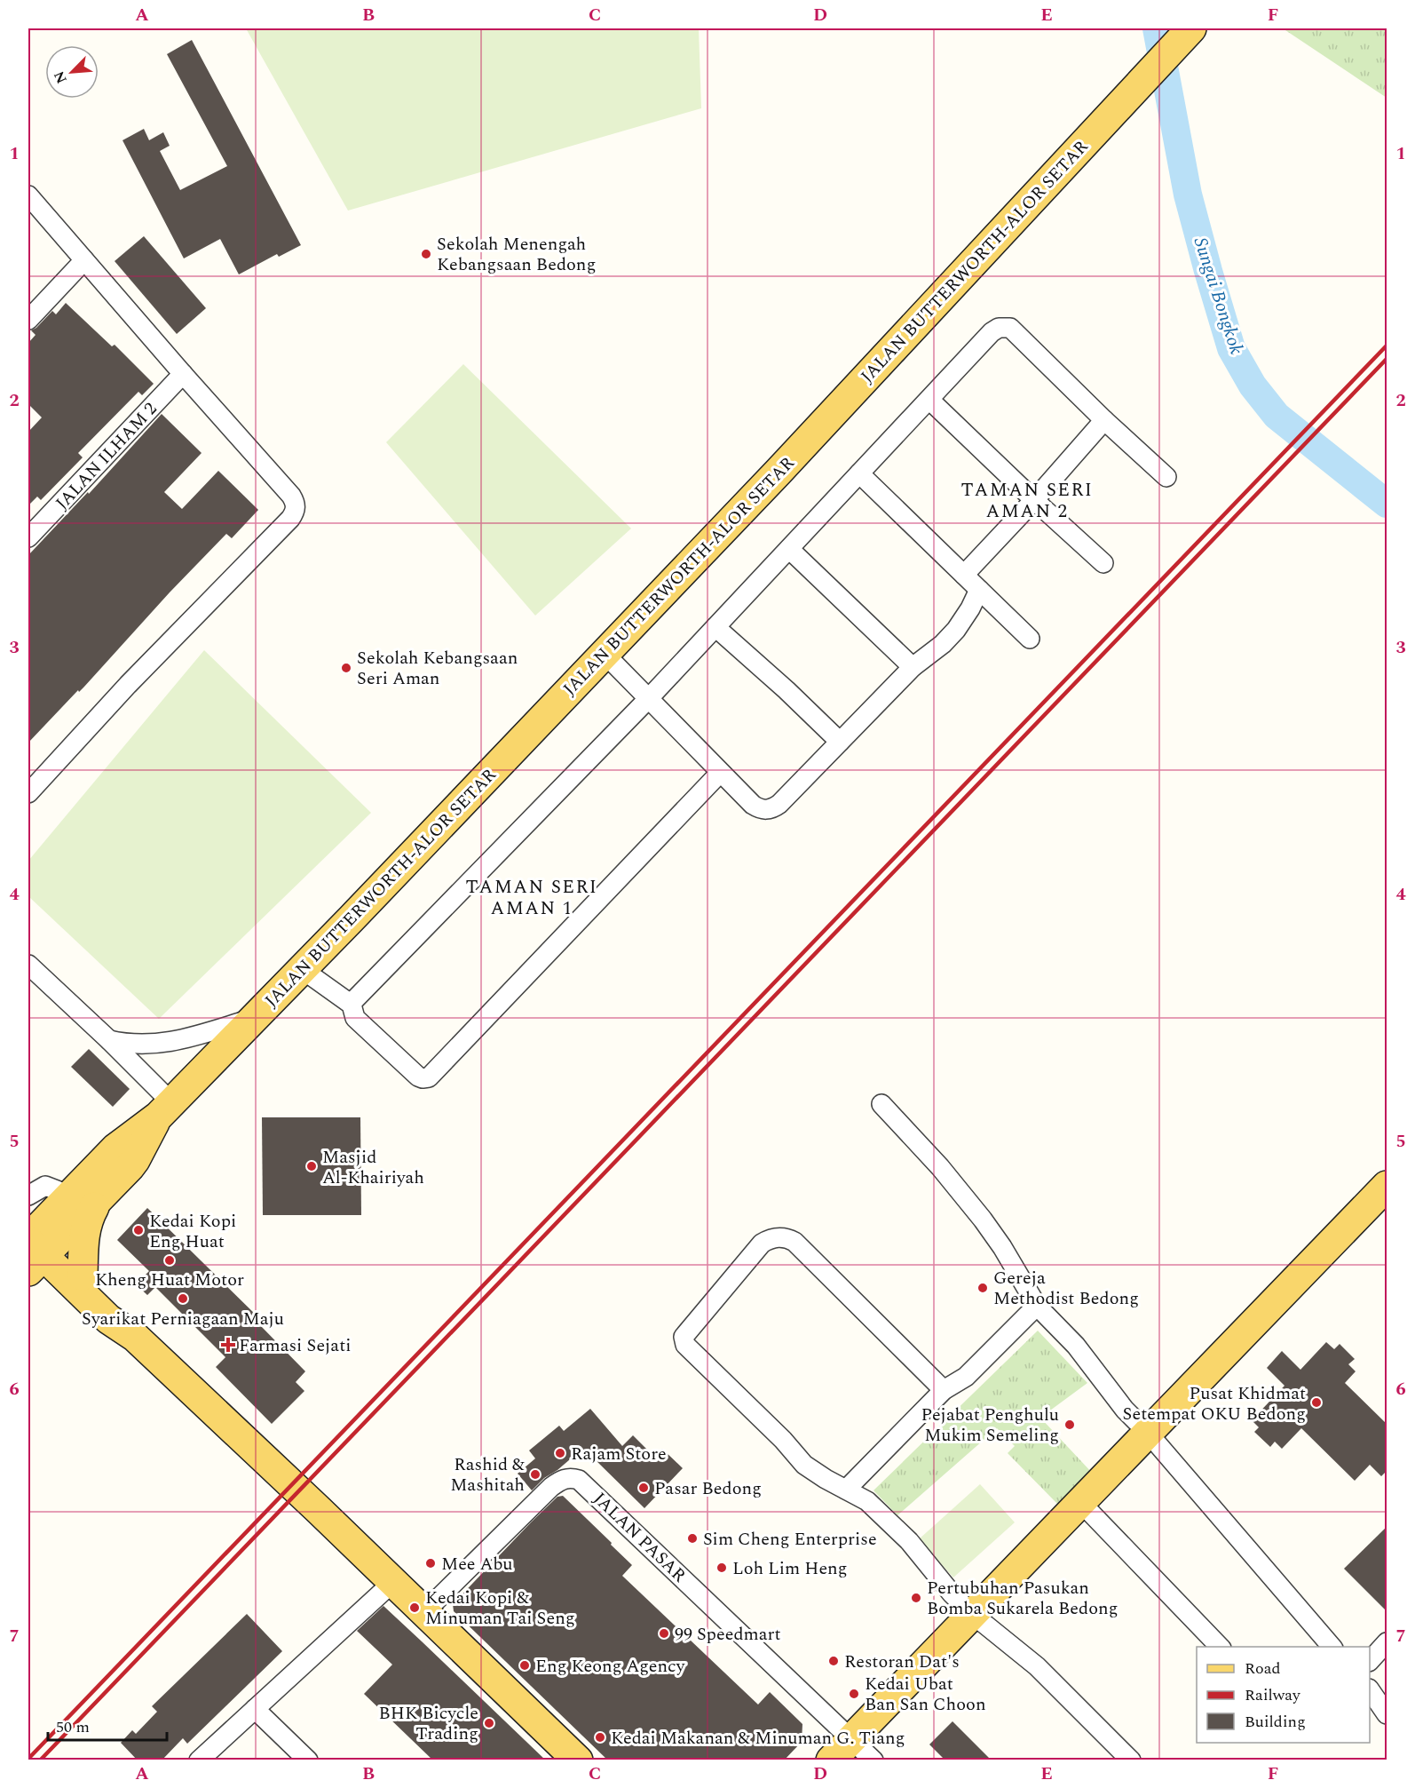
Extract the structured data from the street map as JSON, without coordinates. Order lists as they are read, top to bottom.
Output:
{
  "streets": {
    "main road": ["JALAN BUTTERWORTH-ALOR SETAR"],
    "street": ["JALAN ILHAM 2", "JALAN PASAR"]
  },
  "districts": ["TAMAN SERI AMAN 2", "TAMAN SERI AMAN 1"],
  "water": ["Sungai Bongkok"],
  "places": {
    "other": [
      "Sekolah Menengah Kebangsaan Bedong",
      "Sekolah Kebangsaan Seri Aman",
      "Masjid Al-Khairiyah",
      "Kedai Kopi Eng Huat",
      "Kheng Huat Motor",
      "Gereja Methodist Bedong",
      "Syarikat Perniagaan Maju",
      "Pusat Khidmat Setempat OKU Bedong",
      "Pejabat Penghulu Mukim Semeling",
      "Rajam Store",
      "Rashid & Mashitah",
      "Pasar Bedong",
      "Sim Cheng Enterprise",
      "Mee Abu",
      "Loh Lim Heng",
      "Pertubuhan Pasukan Bomba Sukarela Bedong",
      "Kedai Kopi & Minuman Tai Seng",
      "99 Speedmart",
      "Restoran Dat's",
      "Eng Keong Agency",
      "Kedai Ubat Ban San Choon",
      "BHK Bicycle Trading",
      "Kedai Makanan & Minuman G. Tiang"
    ],
    "health": ["Farmasi Sejati"]
  },
  "legend": ["Road", "Railway", "Building"],
  "scale_bar": "50 m",
  "north": "bottom left",
  "grid": {
    "columns": [
      "A",
      "B",
      "C",
      "D",
      "E",
      "F"
    ],
    "rows": [
      "1",
      "2",
      "3",
      "4",
      "5",
      "6",
      "7"
    ]
  }
}
